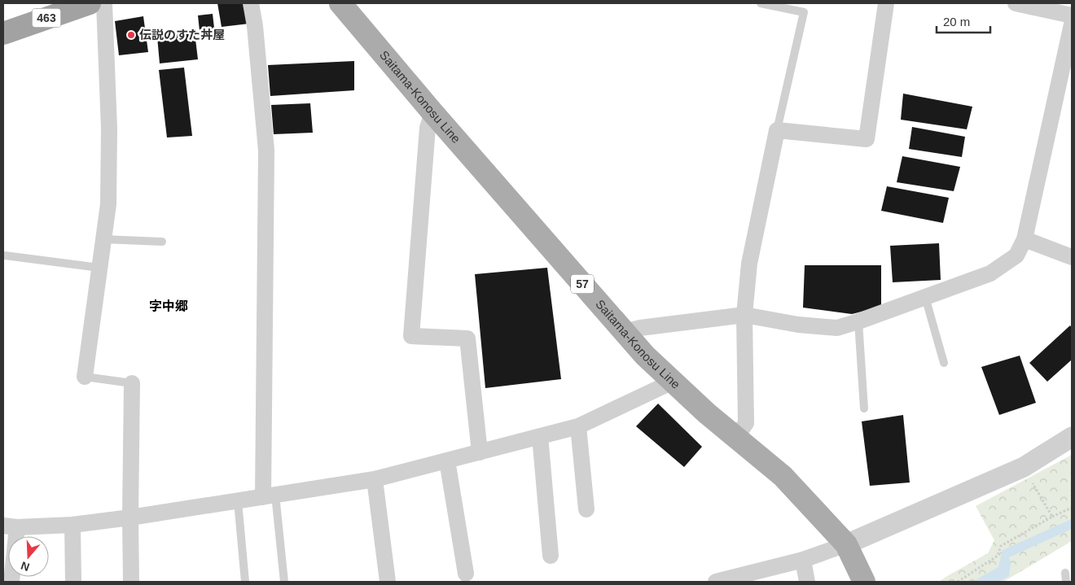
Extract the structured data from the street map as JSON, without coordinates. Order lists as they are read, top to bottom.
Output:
{
  "streets": {
    "highway": ["463"],
    "main road": ["Saitama-Konosu Line", "57"]
  },
  "districts": ["字中郷"],
  "places": ["伝説のすた丼屋"],
  "scale_bar": "20 m",
  "north": "bottom"
}
